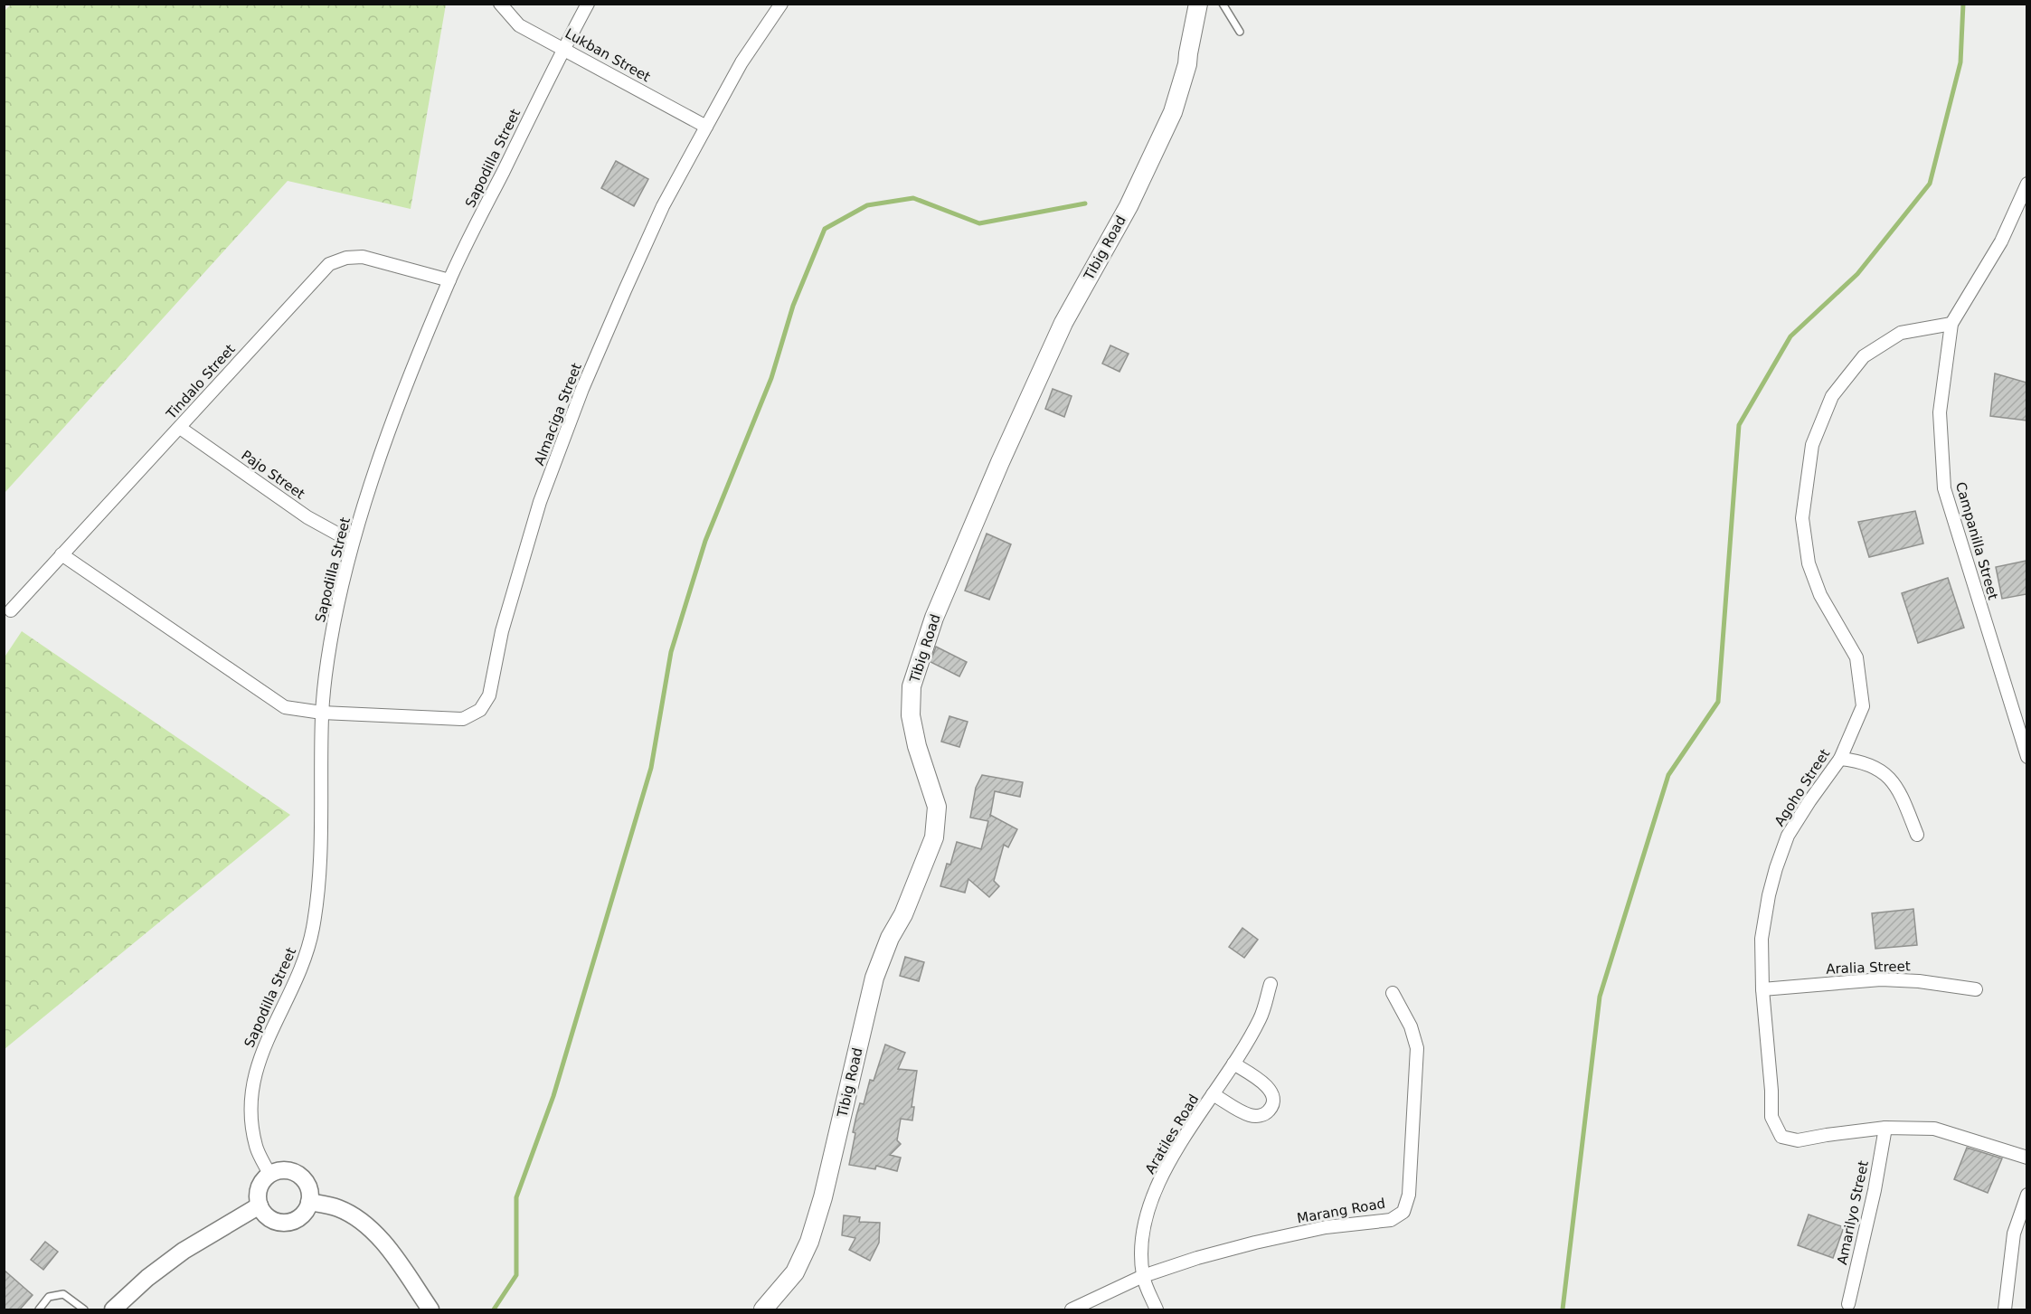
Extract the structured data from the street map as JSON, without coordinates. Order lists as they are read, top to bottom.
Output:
{
  "streets": {
    "main road": ["Tibig Road"],
    "street": [
      "Lukban Street",
      "Sapodilla Street",
      "Tindalo Street",
      "Almaciga Street",
      "Pajo Street",
      "Campanilla Street",
      "Agoho Street",
      "Aralia Street",
      "Aratiles Road",
      "Marang Road",
      "Amarilyo Street"
    ]
  },
  "crossings": [
    ["Lukban Street", "Sapodilla Street"],
    ["Lukban Street", "Almaciga Street"],
    ["Sapodilla Street", "Tindalo Street"],
    ["Sapodilla Street", "Almaciga Street"],
    ["Sapodilla Street", "Pajo Street"],
    ["Tindalo Street", "Almaciga Street"],
    ["Tindalo Street", "Pajo Street"],
    ["Campanilla Street", "Agoho Street"],
    ["Agoho Street", "Aralia Street"],
    ["Agoho Street", "Amarilyo Street"],
    ["Aratiles Road", "Marang Road"]
  ]
}
